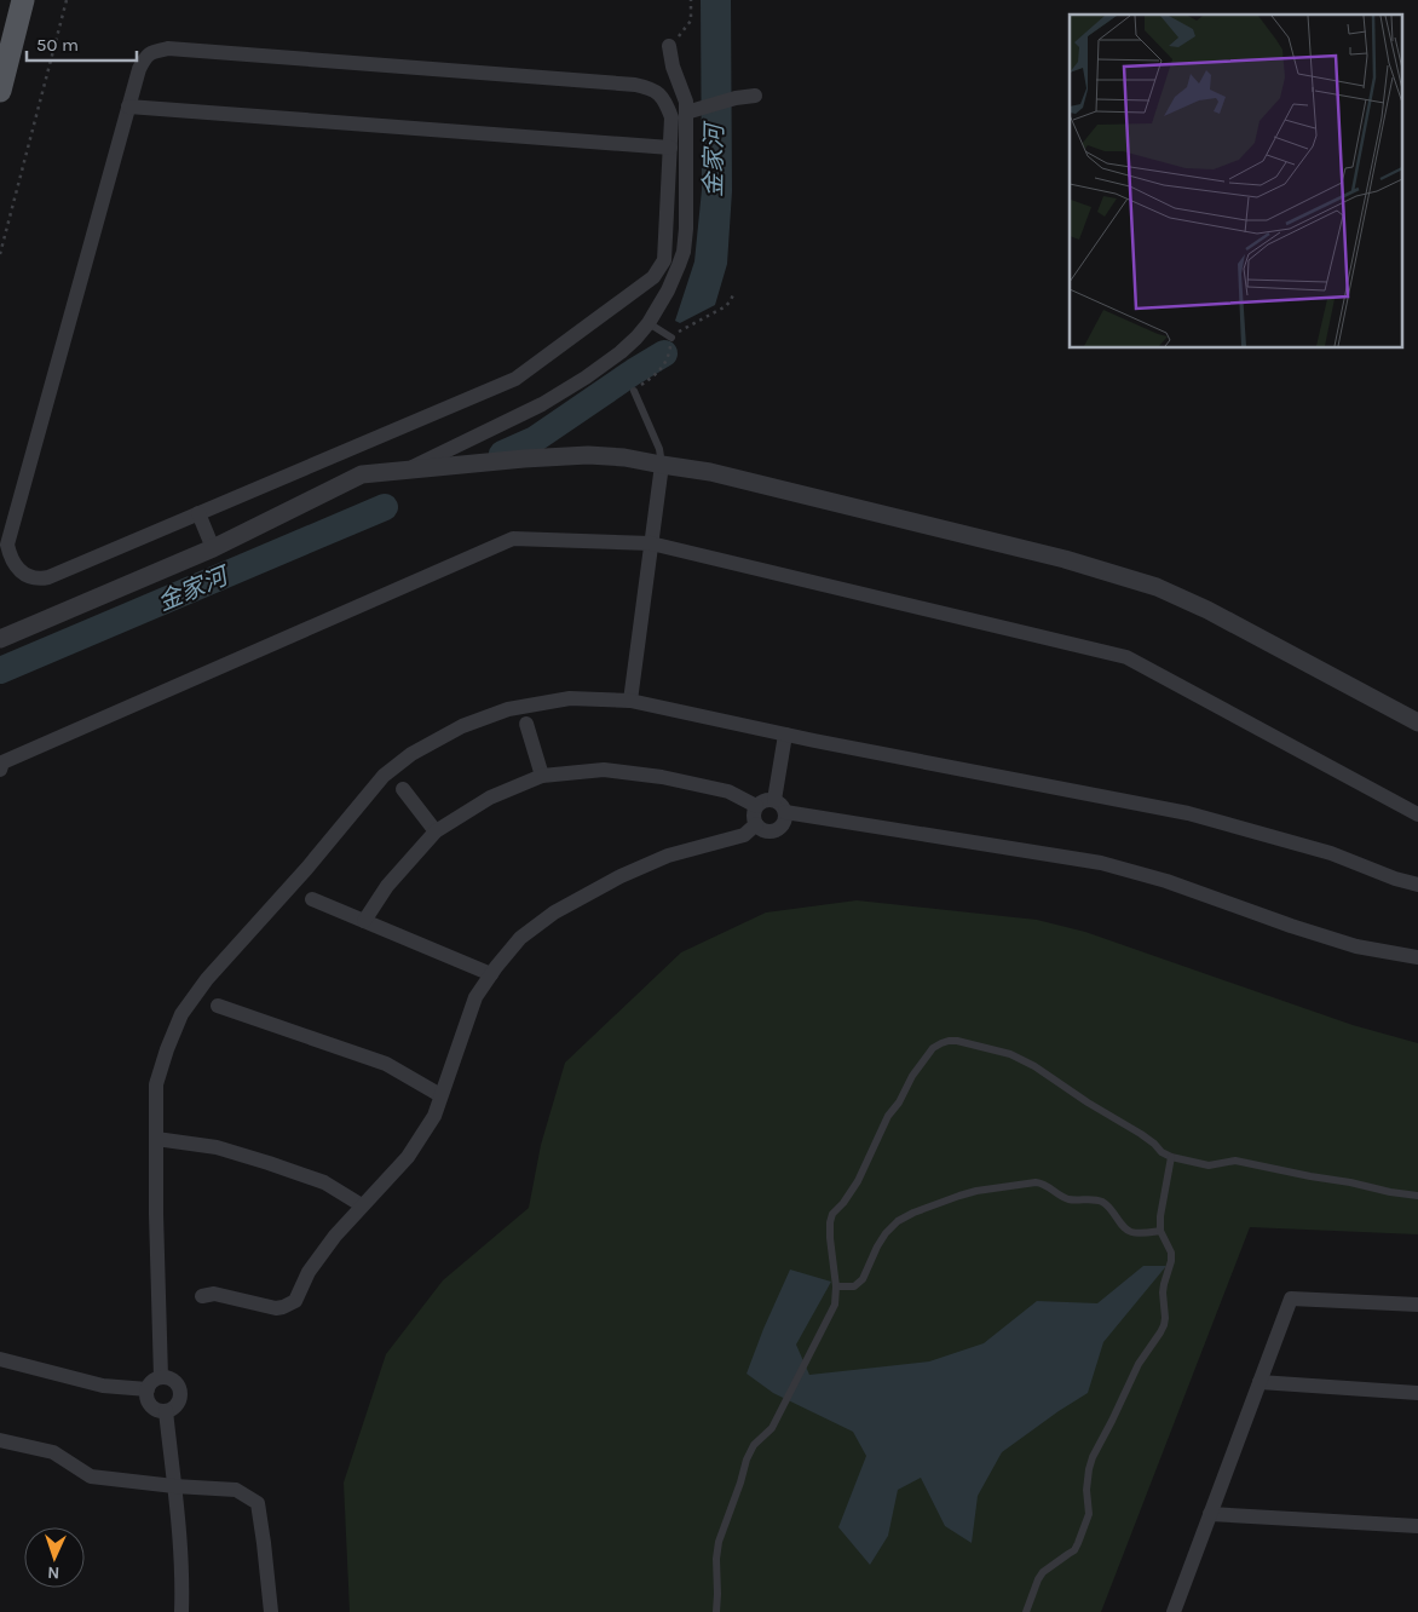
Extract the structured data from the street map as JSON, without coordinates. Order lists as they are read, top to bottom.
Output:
{
  "water": ["金家河"],
  "scale_bar": "50 m",
  "north": "bottom"
}
